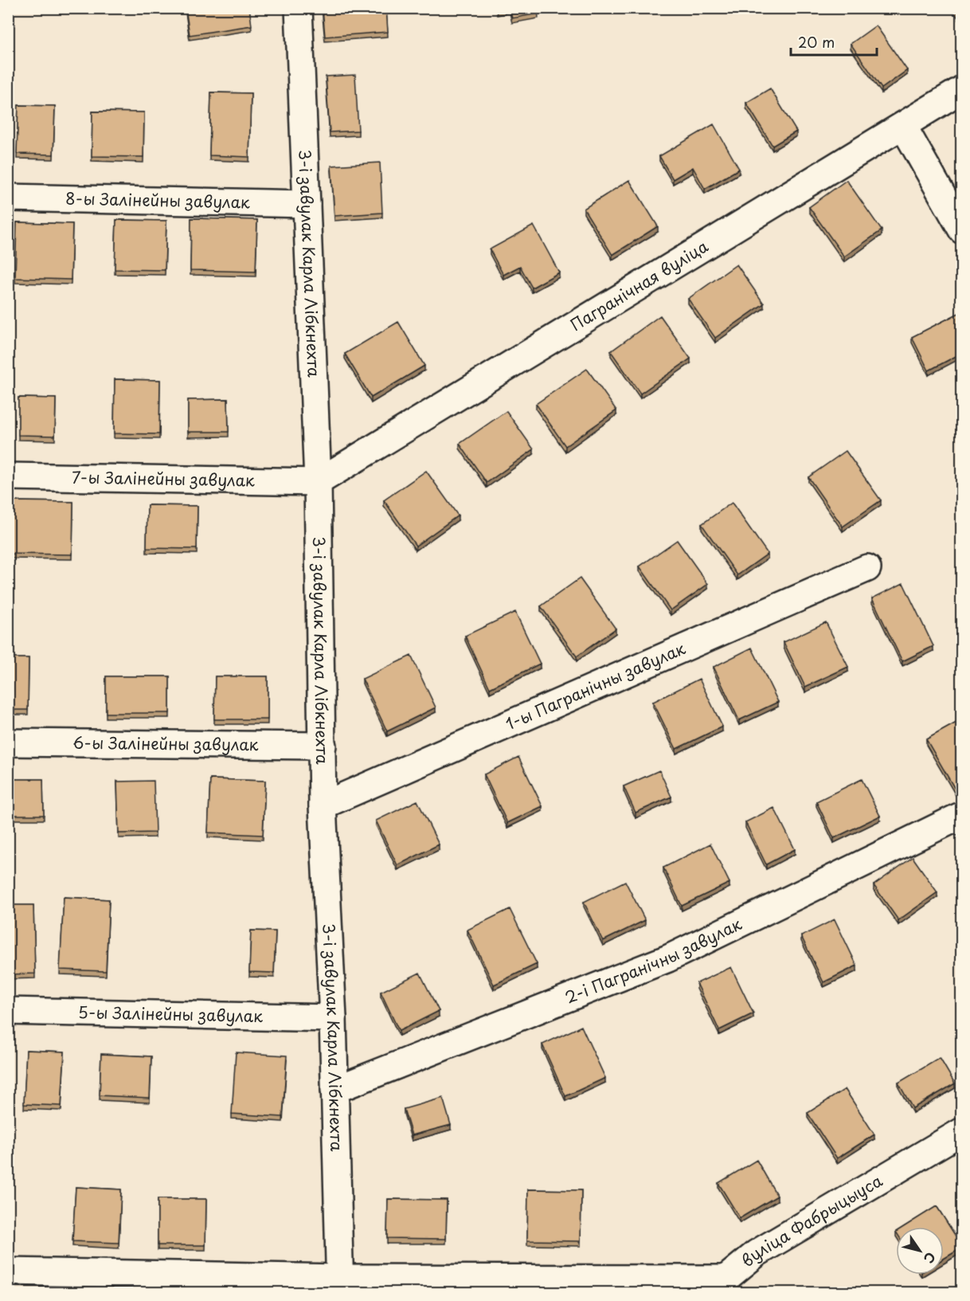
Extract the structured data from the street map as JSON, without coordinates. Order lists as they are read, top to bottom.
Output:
{
  "streets": {
    "street": [
      "8-ы Залінейны завулак",
      "3-і завулак Карла Лібкнехта",
      "Пагранічная вуліца",
      "7-ы Залінейны завулак",
      "1-ы Пагранічны завулак",
      "6-ы Залінейны завулак",
      "2-і Пагранічны завулак",
      "5-ы Залінейны завулак",
      "вуліца Фабрыцыуса"
    ]
  },
  "crossings": [
    ["8-ы Залінейны завулак", "3-і завулак Карла Лібкнехта"],
    ["3-і завулак Карла Лібкнехта", "Пагранічная вуліца"],
    ["3-і завулак Карла Лібкнехта", "7-ы Залінейны завулак"],
    ["3-і завулак Карла Лібкнехта", "1-ы Пагранічны завулак"],
    ["3-і завулак Карла Лібкнехта", "6-ы Залінейны завулак"],
    ["3-і завулак Карла Лібкнехта", "2-і Пагранічны завулак"],
    ["3-і завулак Карла Лібкнехта", "5-ы Залінейны завулак"],
    ["3-і завулак Карла Лібкнехта", "вуліца Фабрыцыуса"],
    ["Пагранічная вуліца", "7-ы Залінейны завулак"]
  ],
  "scale_bar": "20 m",
  "north": "bottom right"
}
